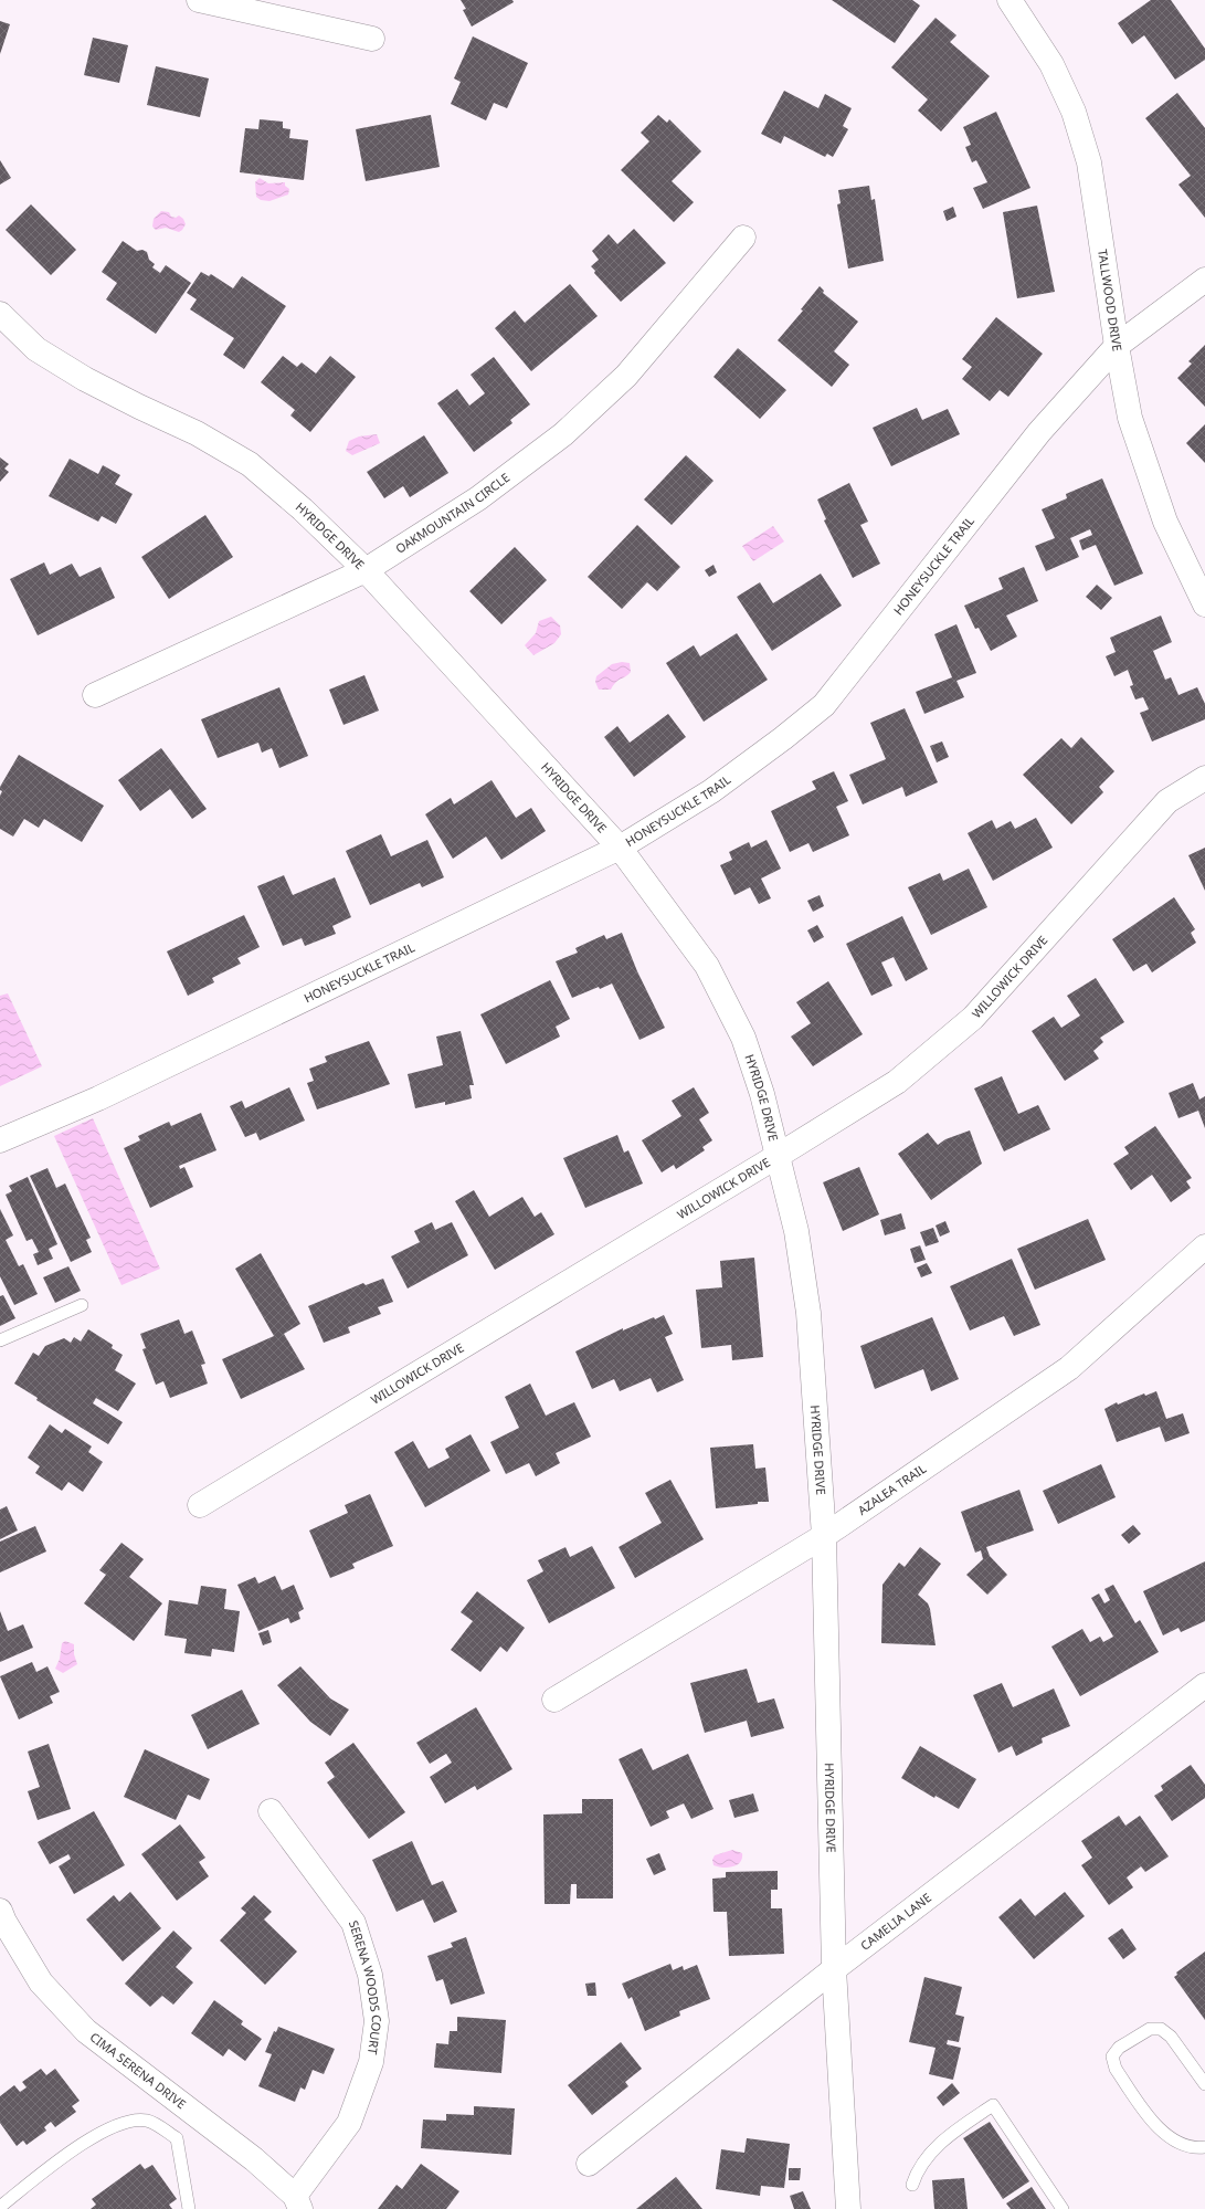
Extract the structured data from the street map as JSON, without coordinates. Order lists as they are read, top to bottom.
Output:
{
  "streets": {
    "street": [
      "TALLWOOD DRIVE",
      "OAKMOUNTAIN CIRCLE",
      "HYRIDGE DRIVE",
      "HONEYSUCKLE TRAIL",
      "WILLOWICK DRIVE",
      "AZALEA TRAIL",
      "CAMELIA LANE",
      "SERENA WOODS COURT",
      "CIMA SERENA DRIVE"
    ]
  },
  "crossings": [
    ["TALLWOOD DRIVE", "HONEYSUCKLE TRAIL"],
    ["OAKMOUNTAIN CIRCLE", "HYRIDGE DRIVE"],
    ["HYRIDGE DRIVE", "HONEYSUCKLE TRAIL"],
    ["HYRIDGE DRIVE", "WILLOWICK DRIVE"],
    ["HYRIDGE DRIVE", "AZALEA TRAIL"],
    ["HYRIDGE DRIVE", "CAMELIA LANE"],
    ["SERENA WOODS COURT", "CIMA SERENA DRIVE"]
  ]
}
